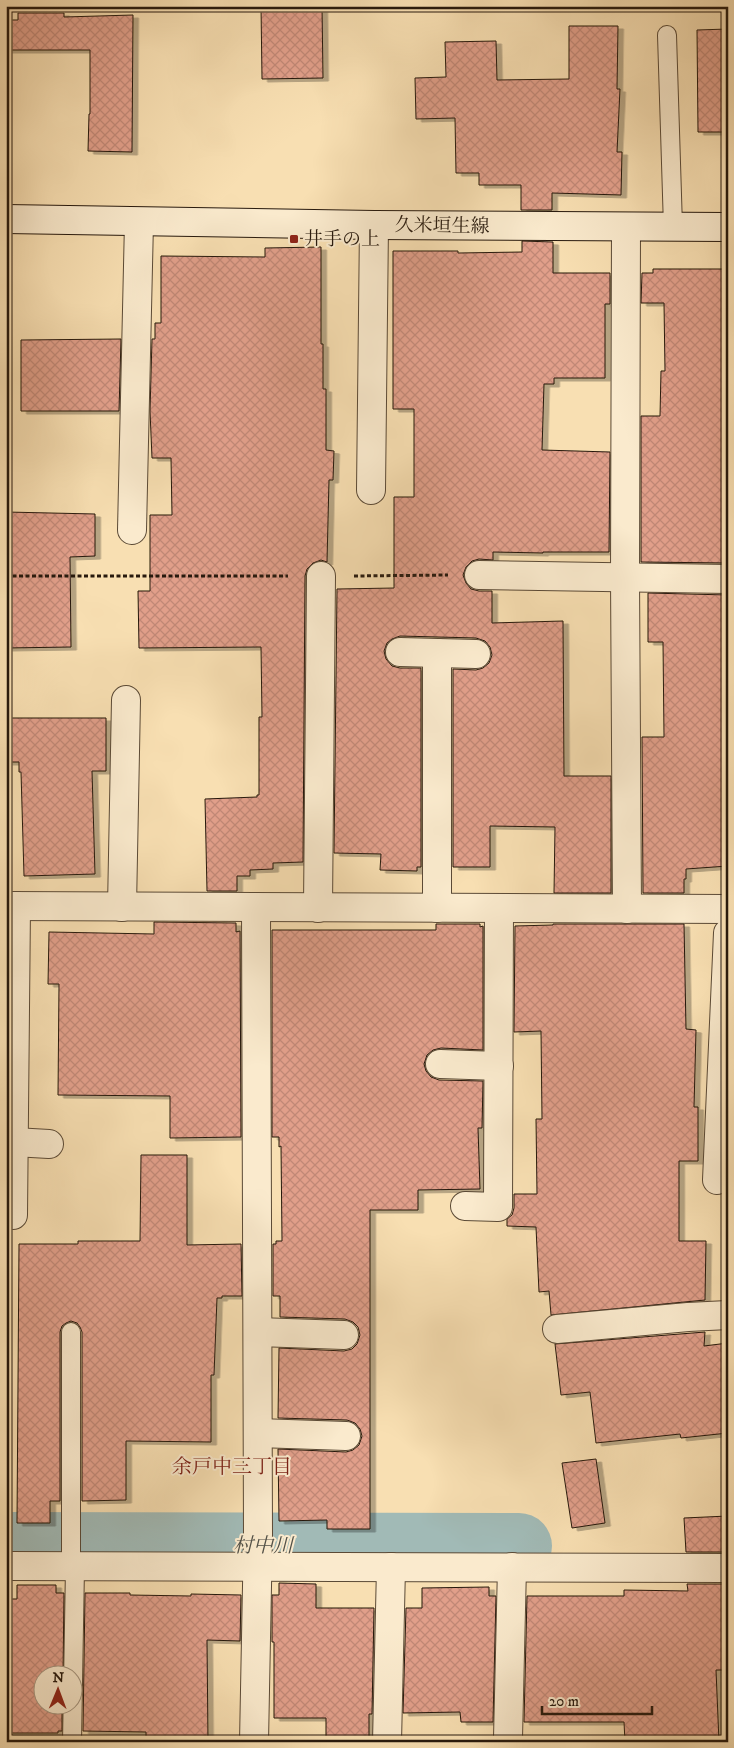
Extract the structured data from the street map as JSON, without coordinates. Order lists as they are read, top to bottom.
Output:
{
  "streets": {
    "street": ["久米垣生線"]
  },
  "districts": ["余戸中三丁目"],
  "water": ["村中川"],
  "places": {
    "transit": ["井手の上"]
  },
  "scale_bar": "20 m",
  "north": "top"
}
